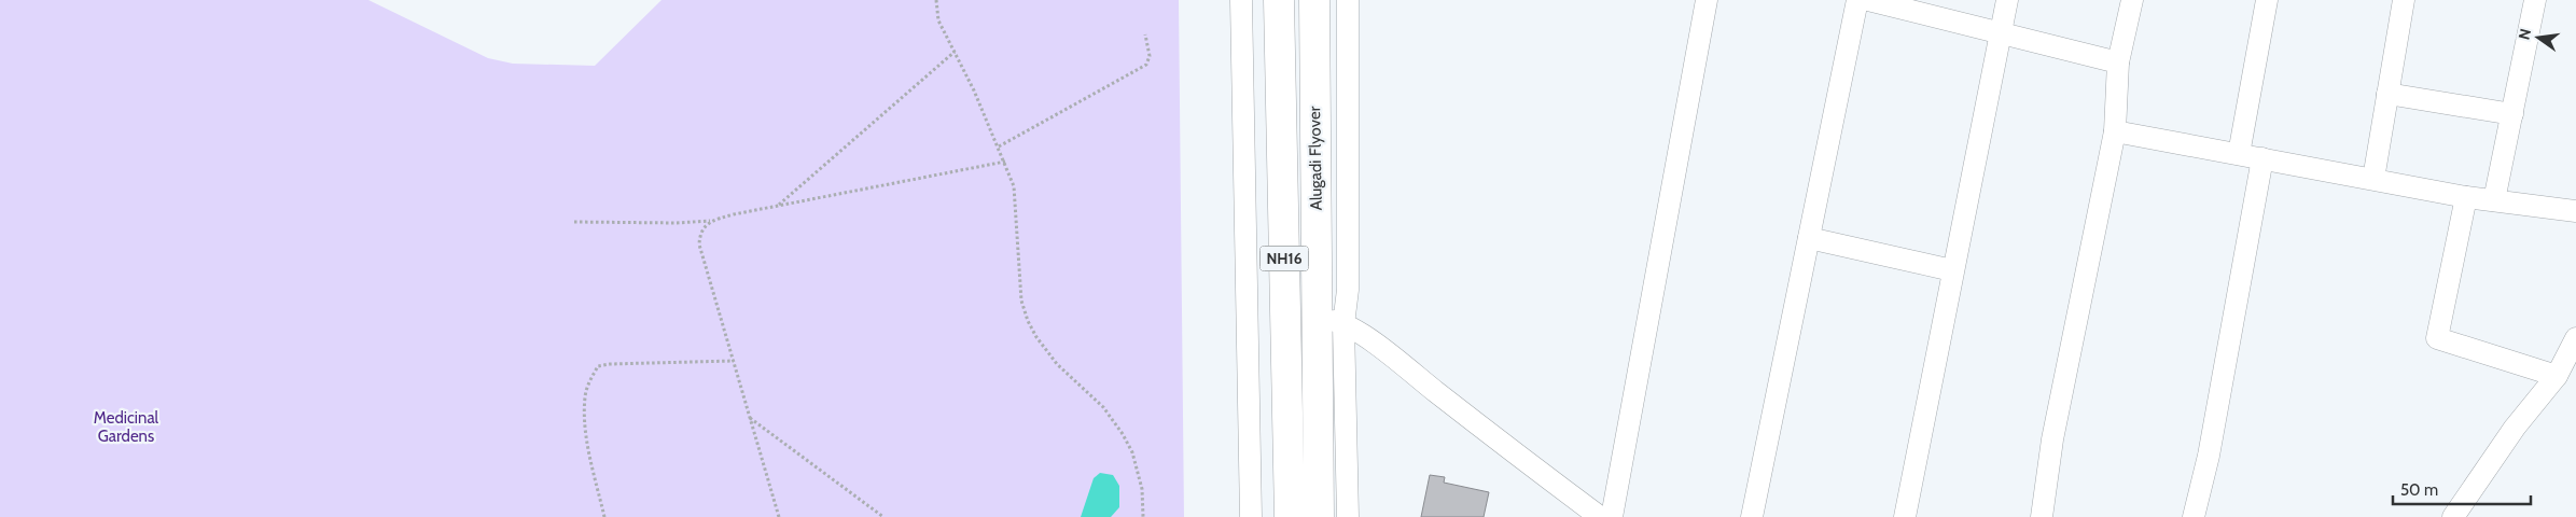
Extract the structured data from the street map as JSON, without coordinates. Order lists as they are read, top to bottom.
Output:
{
  "streets": {
    "highway": ["Alugadi Flyover", "NH16"]
  },
  "crossings": [
    ["Alugadi Flyover", "NH16"]
  ],
  "parks": ["Medicinal Gardens"],
  "scale_bar": "50 m",
  "north": "left"
}
